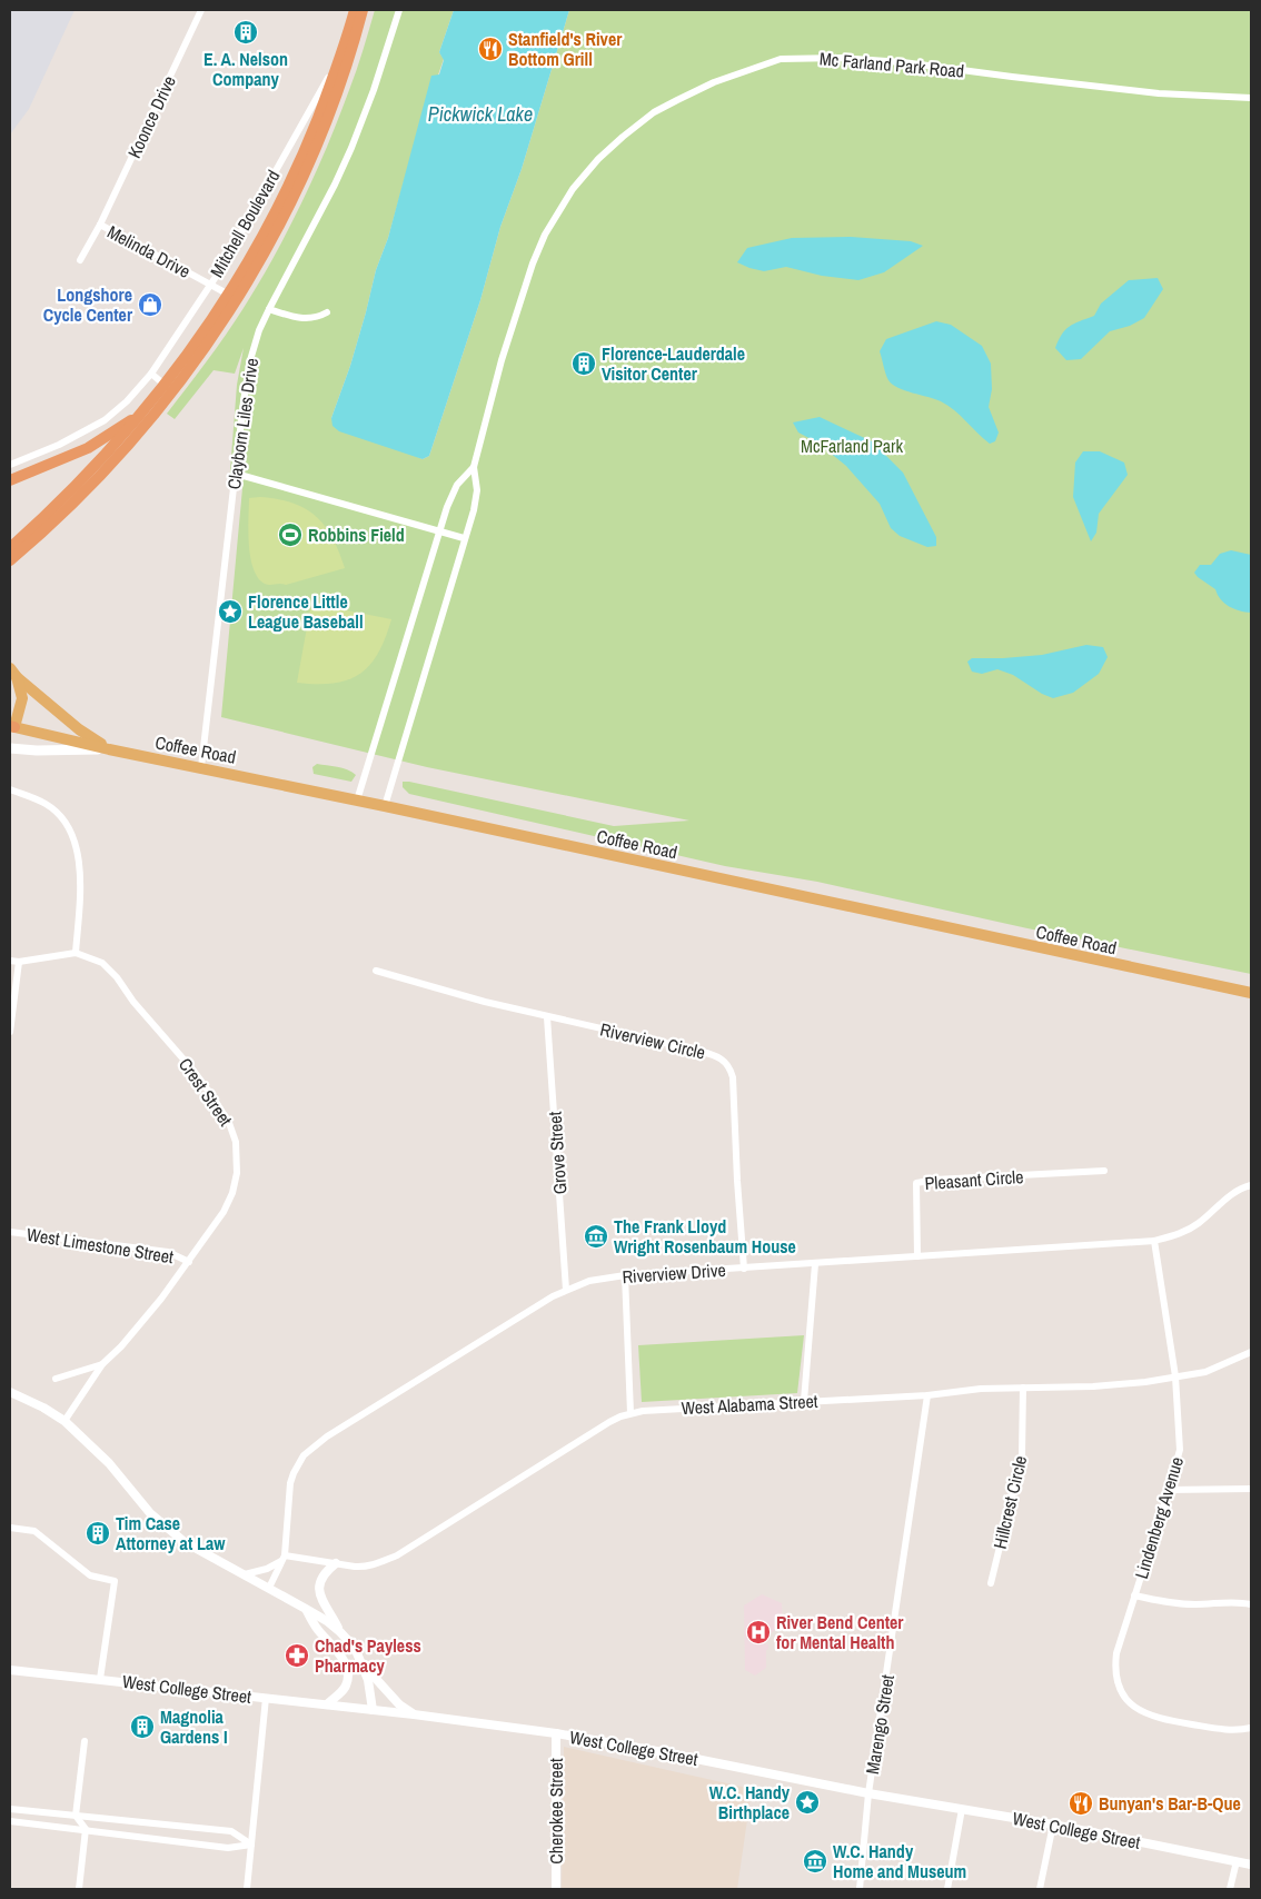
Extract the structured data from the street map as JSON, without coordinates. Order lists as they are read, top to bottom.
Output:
{
  "streets": {
    "main road": ["Coffee Road"],
    "street": [
      "Mc Farland Park Road",
      "Koonce Drive",
      "Mitchell Boulevard",
      "Melinda Drive",
      "Clayborn Liles Drive",
      "Riverview Circle",
      "Crest Street",
      "Grove Street",
      "Pleasant Circle",
      "West Limestone Street",
      "Riverview Drive",
      "West Alabama Street",
      "Hillcrest Circle",
      "Lindenberg Avenue",
      "West College Street",
      "Marengo Street",
      "Cherokee Street"
    ]
  },
  "crossings": [
    ["Koonce Drive", "Melinda Drive"],
    ["Mitchell Boulevard", "Melinda Drive"],
    ["Clayborn Liles Drive", "Coffee Road"],
    ["Riverview Circle", "Grove Street"],
    ["Riverview Circle", "Riverview Drive"],
    ["Crest Street", "West Limestone Street"],
    ["Grove Street", "Riverview Drive"],
    ["Pleasant Circle", "Riverview Drive"],
    ["Riverview Drive", "West Alabama Street"],
    ["Riverview Drive", "Lindenberg Avenue"],
    ["West Alabama Street", "Hillcrest Circle"],
    ["West Alabama Street", "Lindenberg Avenue"],
    ["West Alabama Street", "Marengo Street"],
    ["West College Street", "Marengo Street"],
    ["West College Street", "Cherokee Street"]
  ],
  "water": ["Pickwick Lake"],
  "parks": ["McFarland Park"],
  "places": {
    "building": [
      "E. A. Nelson Company",
      "Florence-Lauderdale Visitor Center",
      "Tim Case Attorney at Law",
      "Magnolia Gardens I"
    ],
    "restaurant": ["Stanfield's River Bottom Grill", "Bunyan's Bar-B-Que"],
    "shop": ["Longshore Cycle Center"],
    "sports": ["Robbins Field"],
    "place": ["Florence Little League Baseball", "W.C. Handy Birthplace"],
    "museum": ["The Frank Lloyd Wright Rosenbaum House", "W.C. Handy Home and Museum"],
    "hospital": ["River Bend Center for Mental Health"],
    "pharmacy": ["Chad's Payless Pharmacy"]
  }
}
